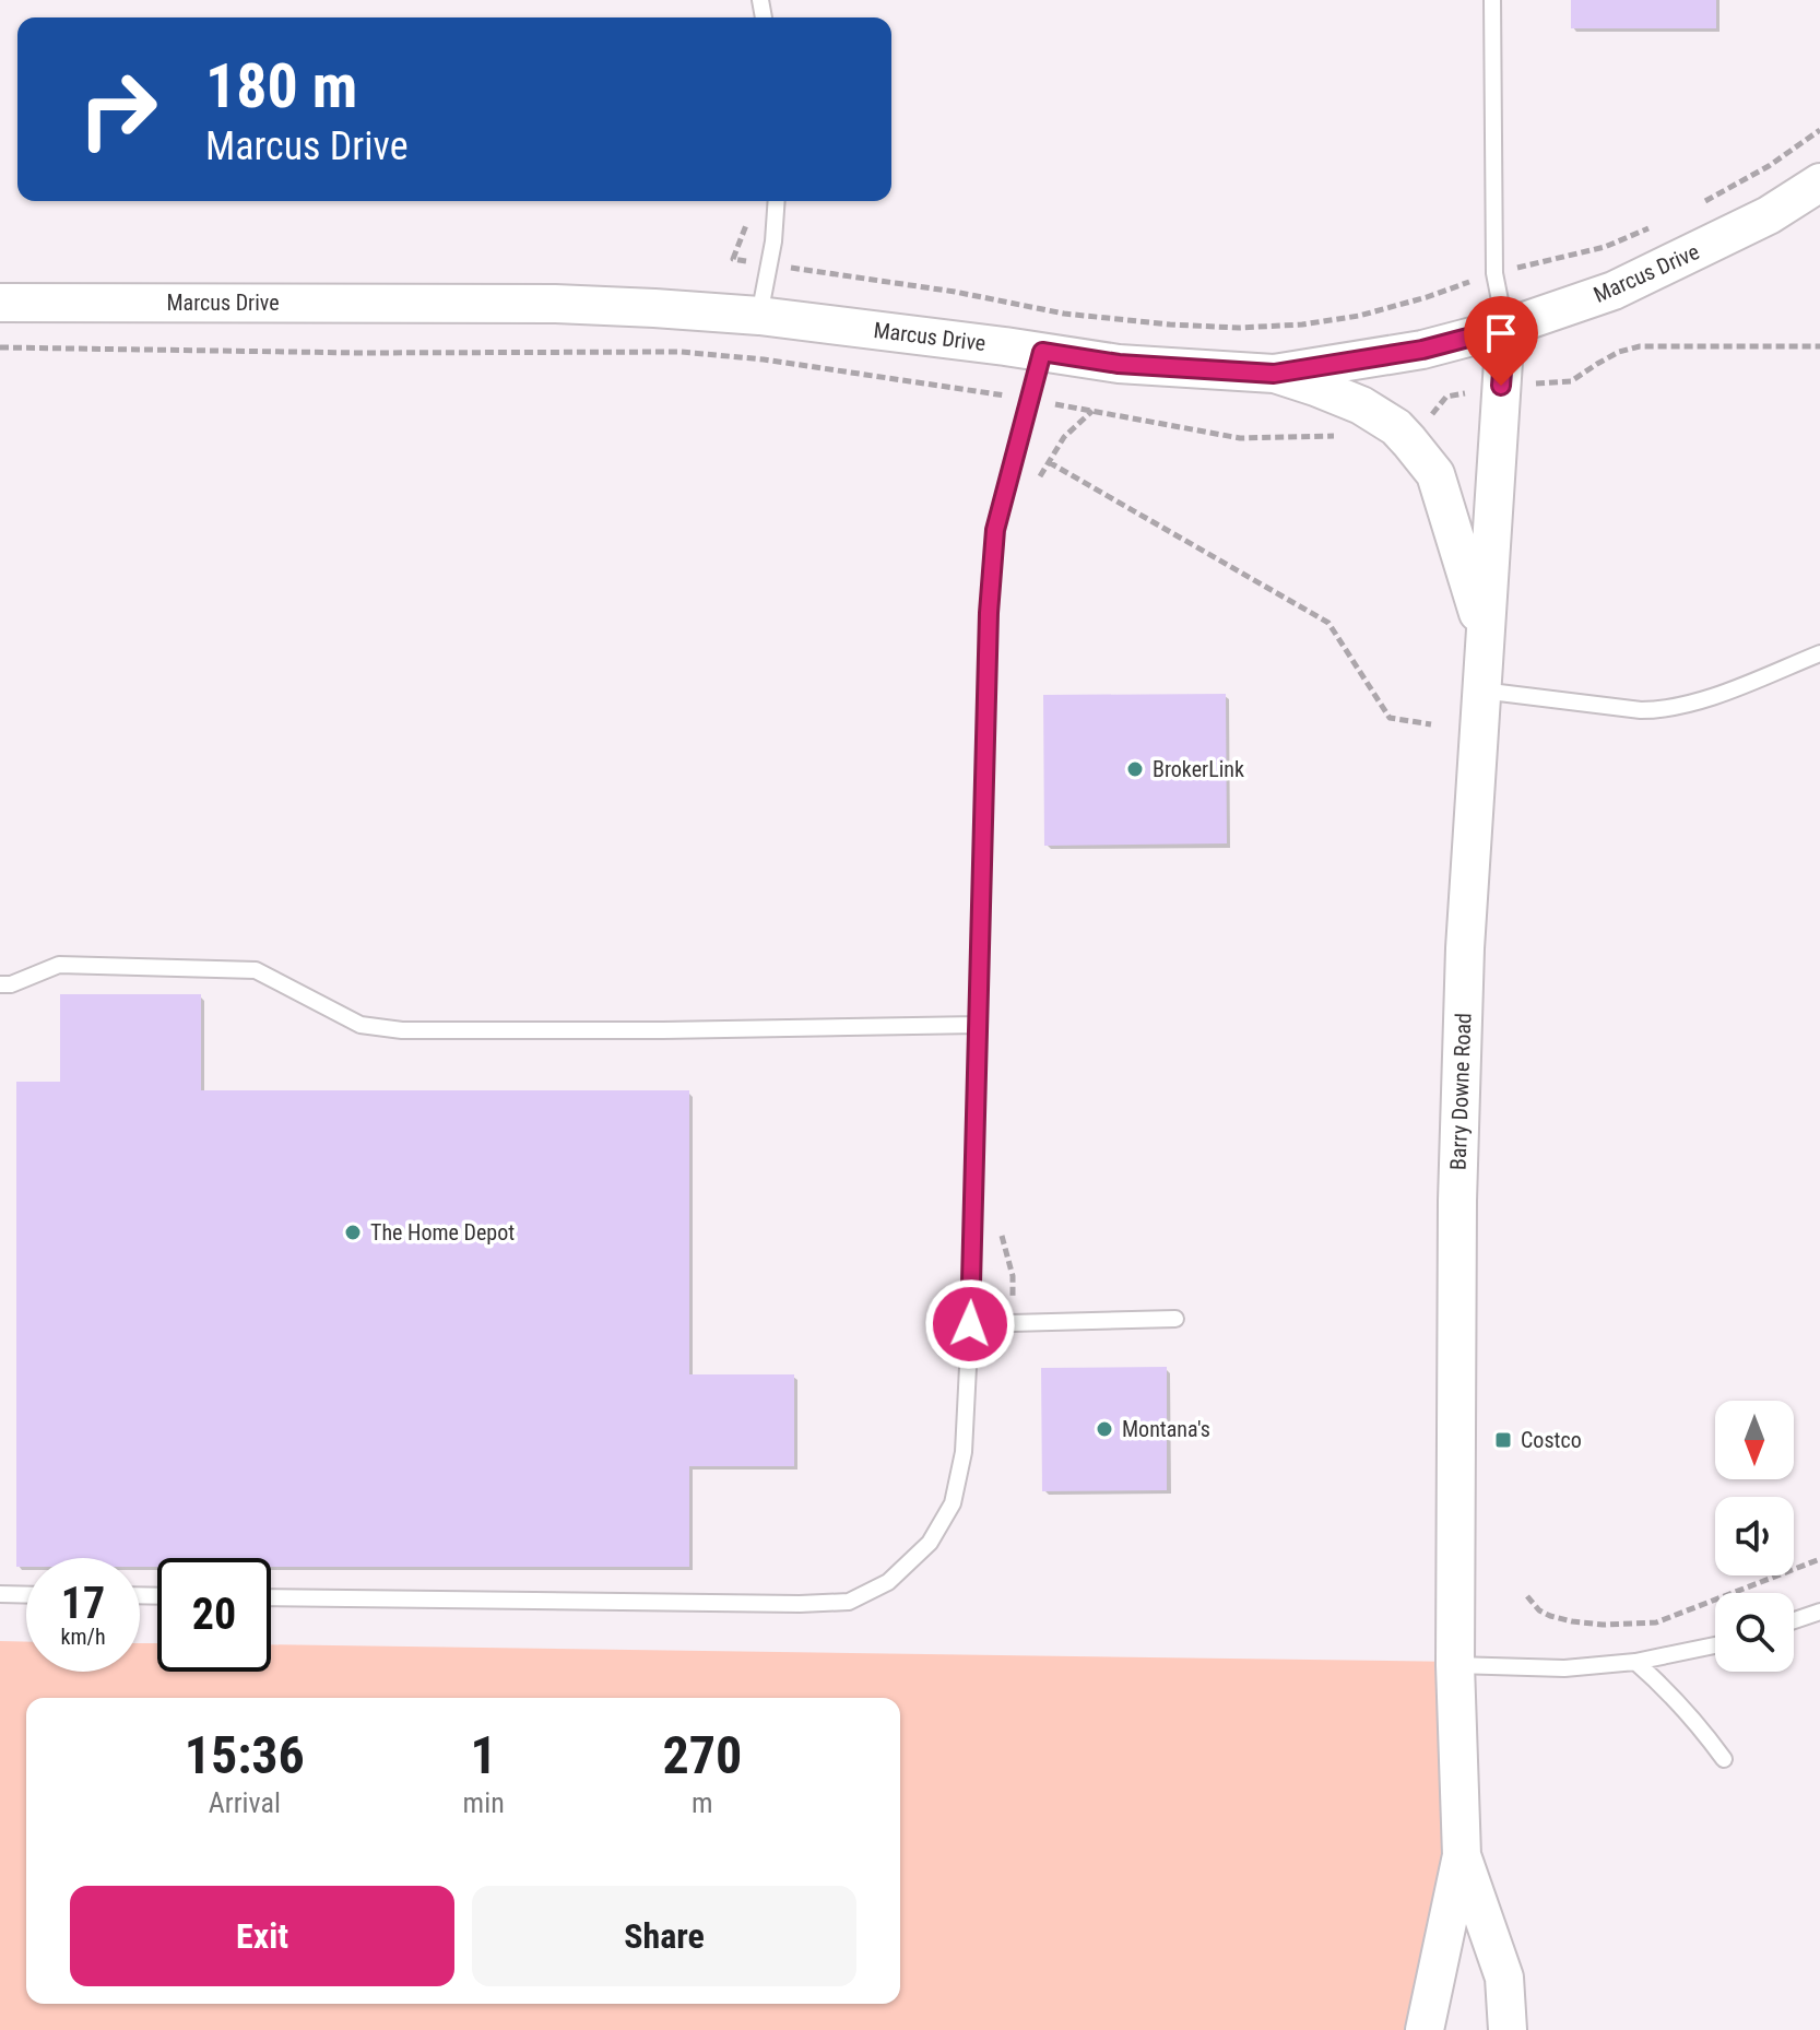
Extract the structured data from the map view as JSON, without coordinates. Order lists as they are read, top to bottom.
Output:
{
  "streets": {
    "street": ["Marcus Drive", "Barry Downe Road"]
  },
  "crossings": [
    ["Marcus Drive", "Barry Downe Road"]
  ],
  "places": {
    "other": ["BrokerLink", "The Home Depot", "Montana's"],
    "transit": ["Costco"]
  },
  "north": "bottom",
  "page": {
    "turn": ["180 m", "Marcus Drive"],
    "speed": "17 km/h",
    "limit": "20",
    "eta": [
      "15:36",
      "Arrival",
      "1",
      "min",
      "270",
      "m"
    ],
    "buttons": ["Exit", "Share"]
  }
}
